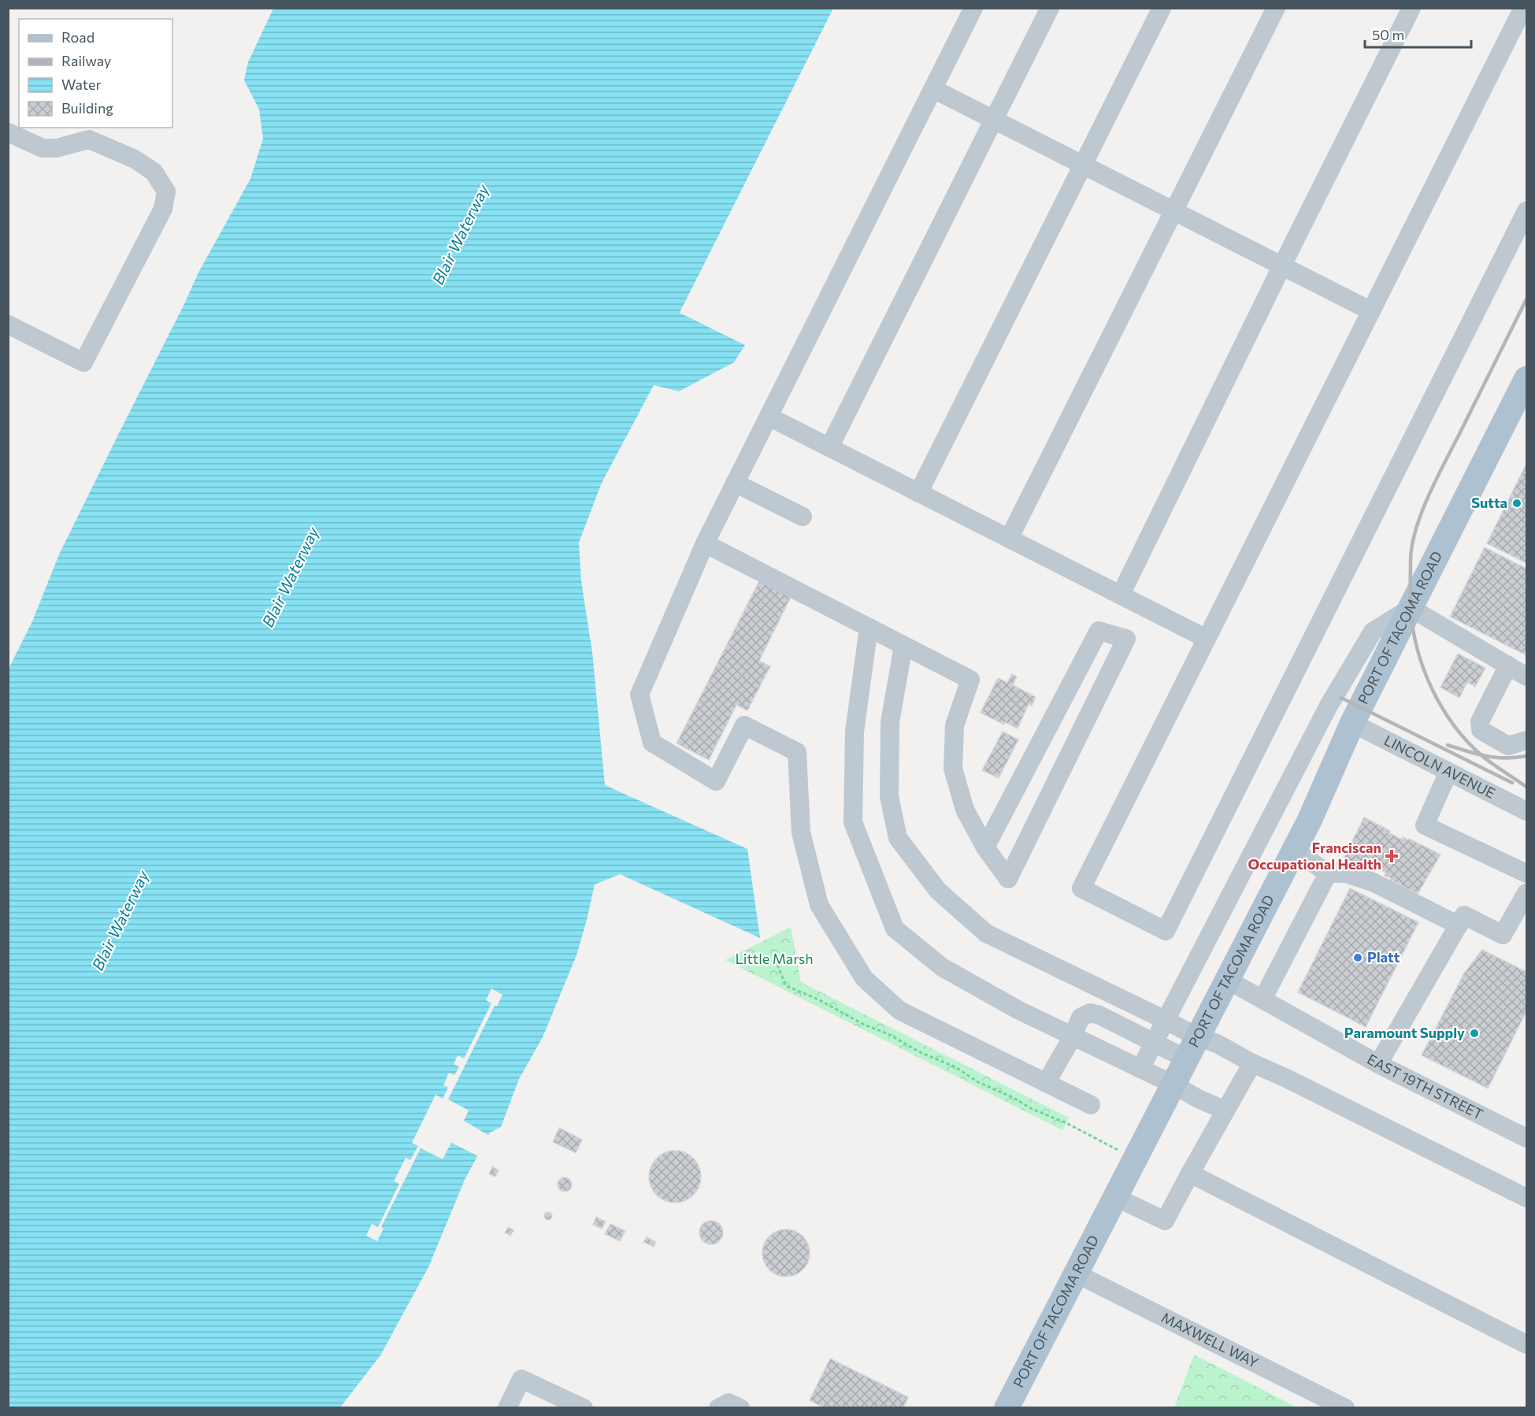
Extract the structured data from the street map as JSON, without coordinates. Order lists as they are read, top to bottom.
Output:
{
  "streets": {
    "main road": ["PORT OF TACOMA ROAD"],
    "street": ["LINCOLN AVENUE", "EAST 19TH STREET", "MAXWELL WAY"]
  },
  "crossings": [
    ["PORT OF TACOMA ROAD", "LINCOLN AVENUE"],
    ["PORT OF TACOMA ROAD", "EAST 19TH STREET"],
    ["PORT OF TACOMA ROAD", "MAXWELL WAY"]
  ],
  "water": ["Blair Waterway"],
  "parks": ["Little Marsh"],
  "places": {
    "other": ["Sutta", "Platt", "Paramount Supply"],
    "health": ["Franciscan Occupational Health"]
  },
  "legend": [
    "Road",
    "Railway",
    "Water",
    "Building"
  ],
  "scale_bar": "50 m"
}
